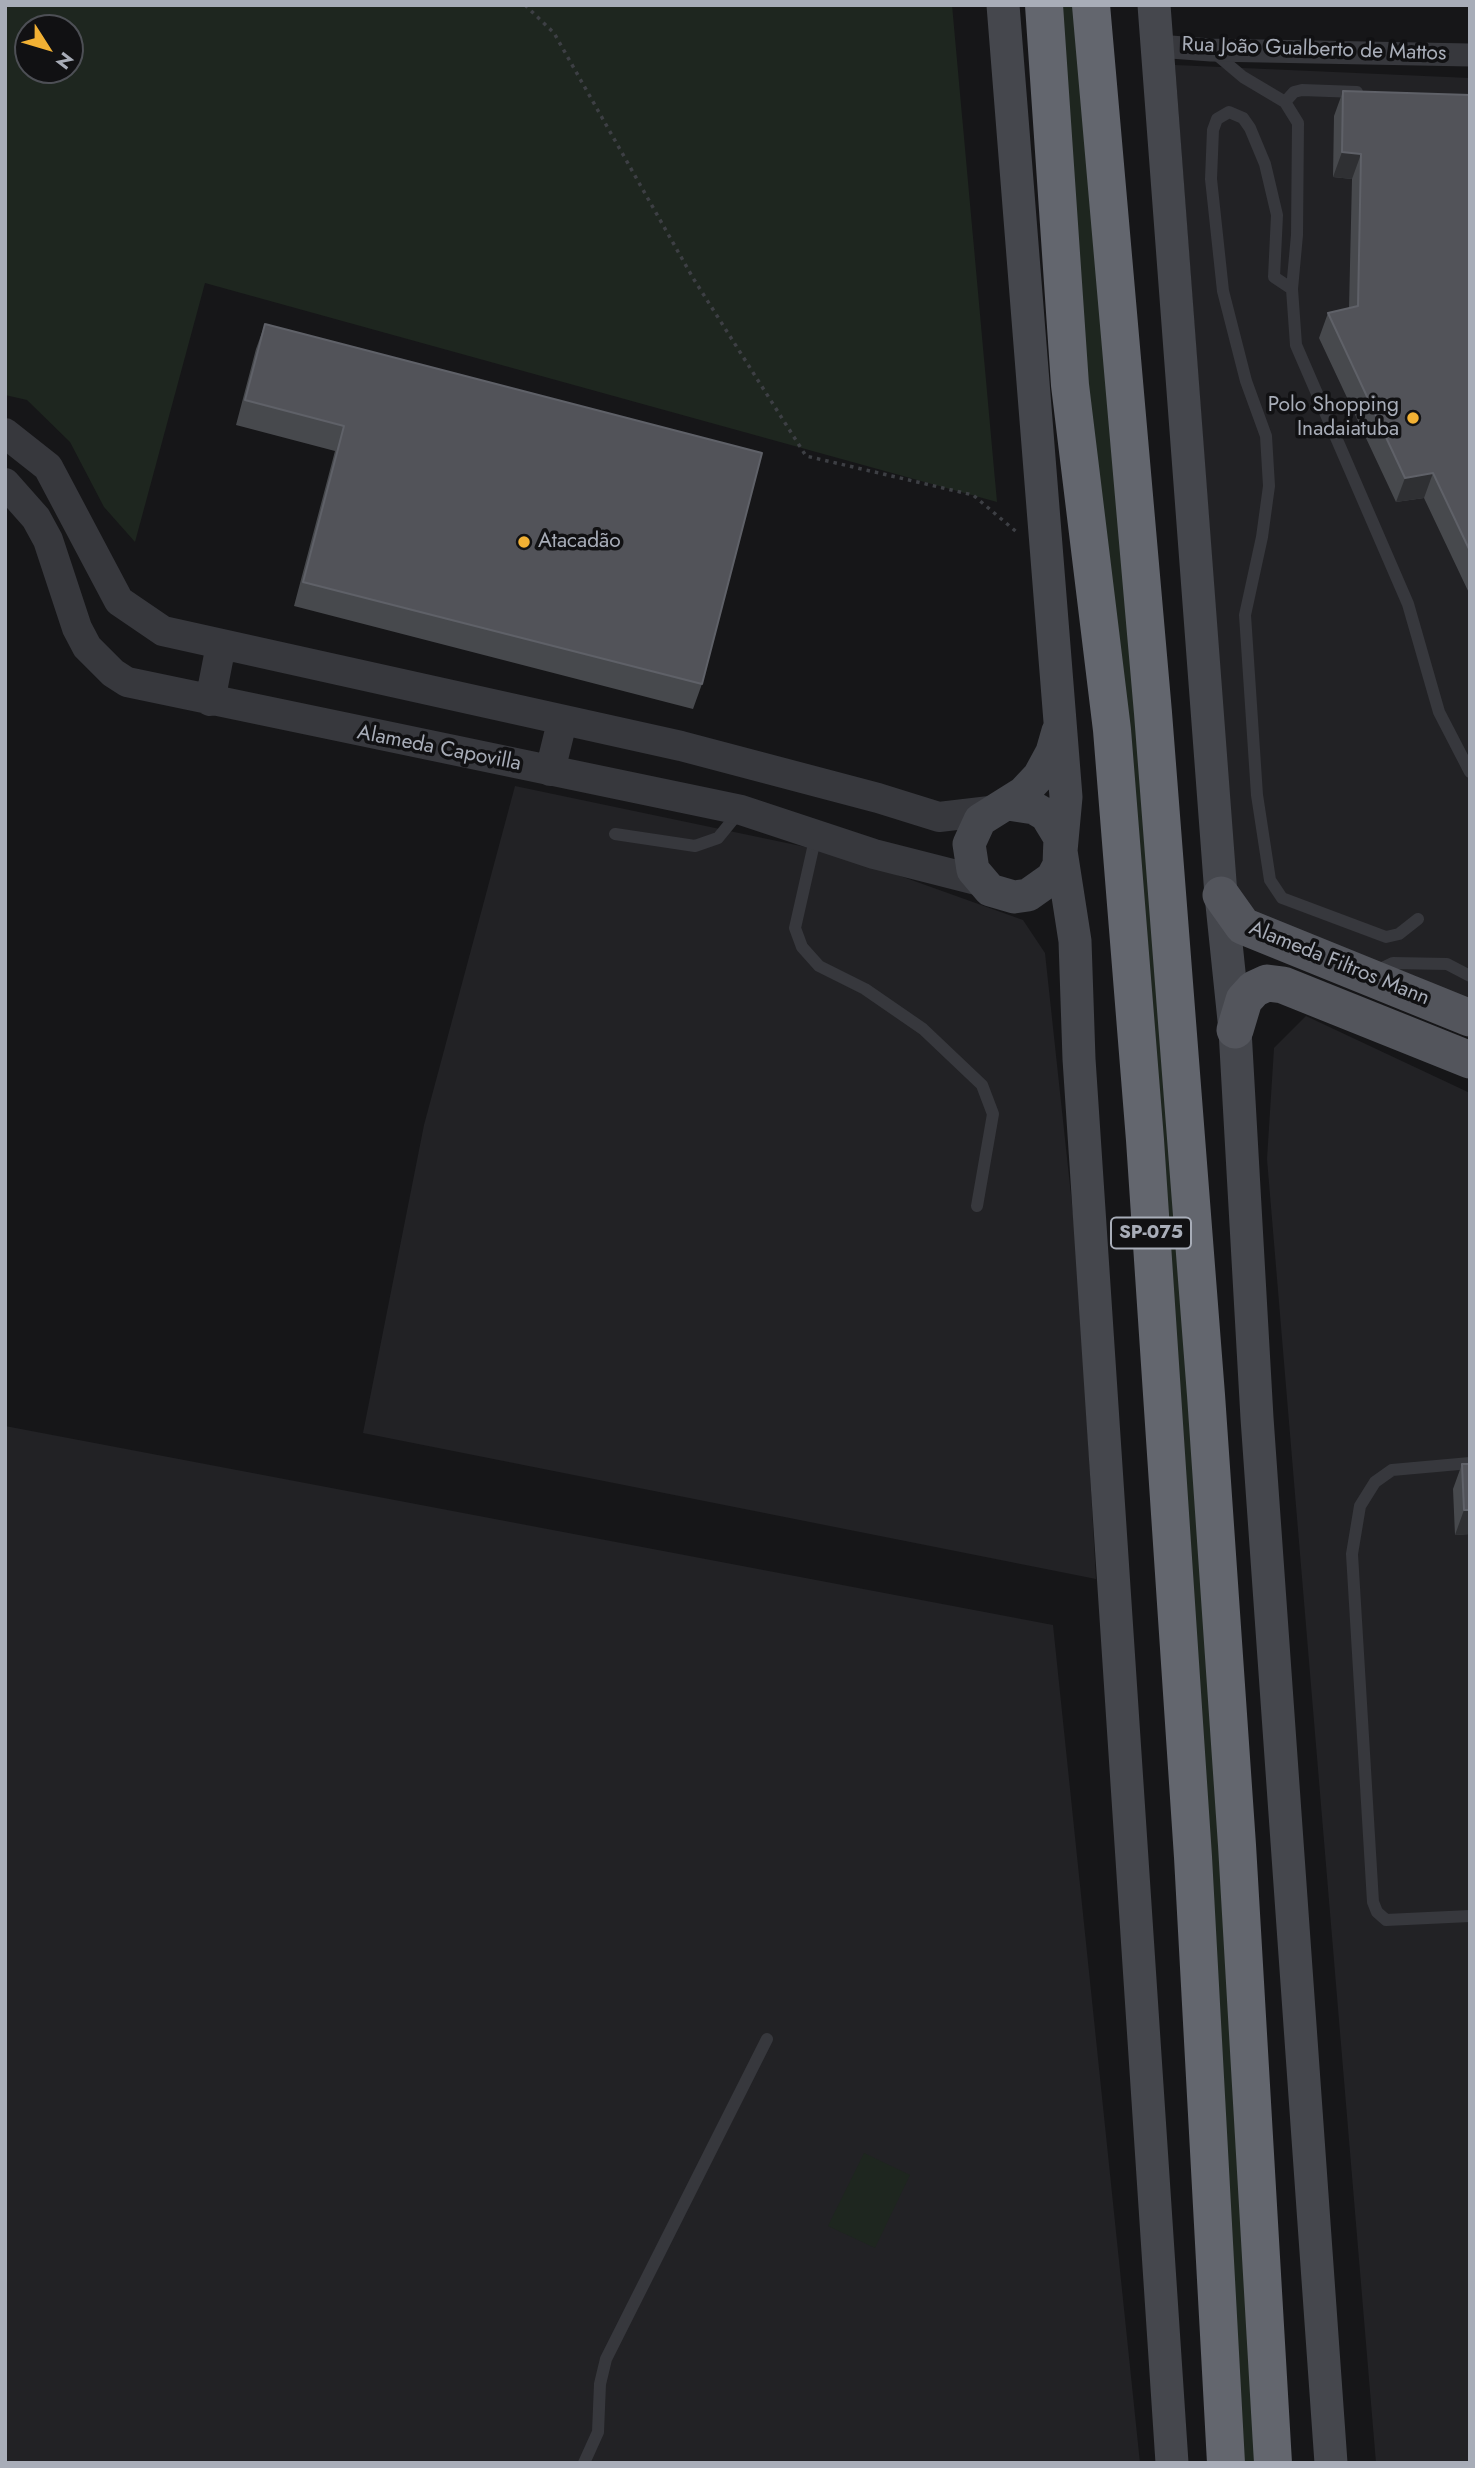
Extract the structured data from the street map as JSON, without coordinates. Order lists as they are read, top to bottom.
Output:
{
  "streets": {
    "highway": ["SP-075"],
    "main road": ["Alameda Filtros Mann"],
    "street": ["Rua João Gualberto de Mattos", "Alameda Capovilla"]
  },
  "places": ["Polo Shopping Inadaiatuba", "Atacadão"],
  "north": "bottom right"
}
